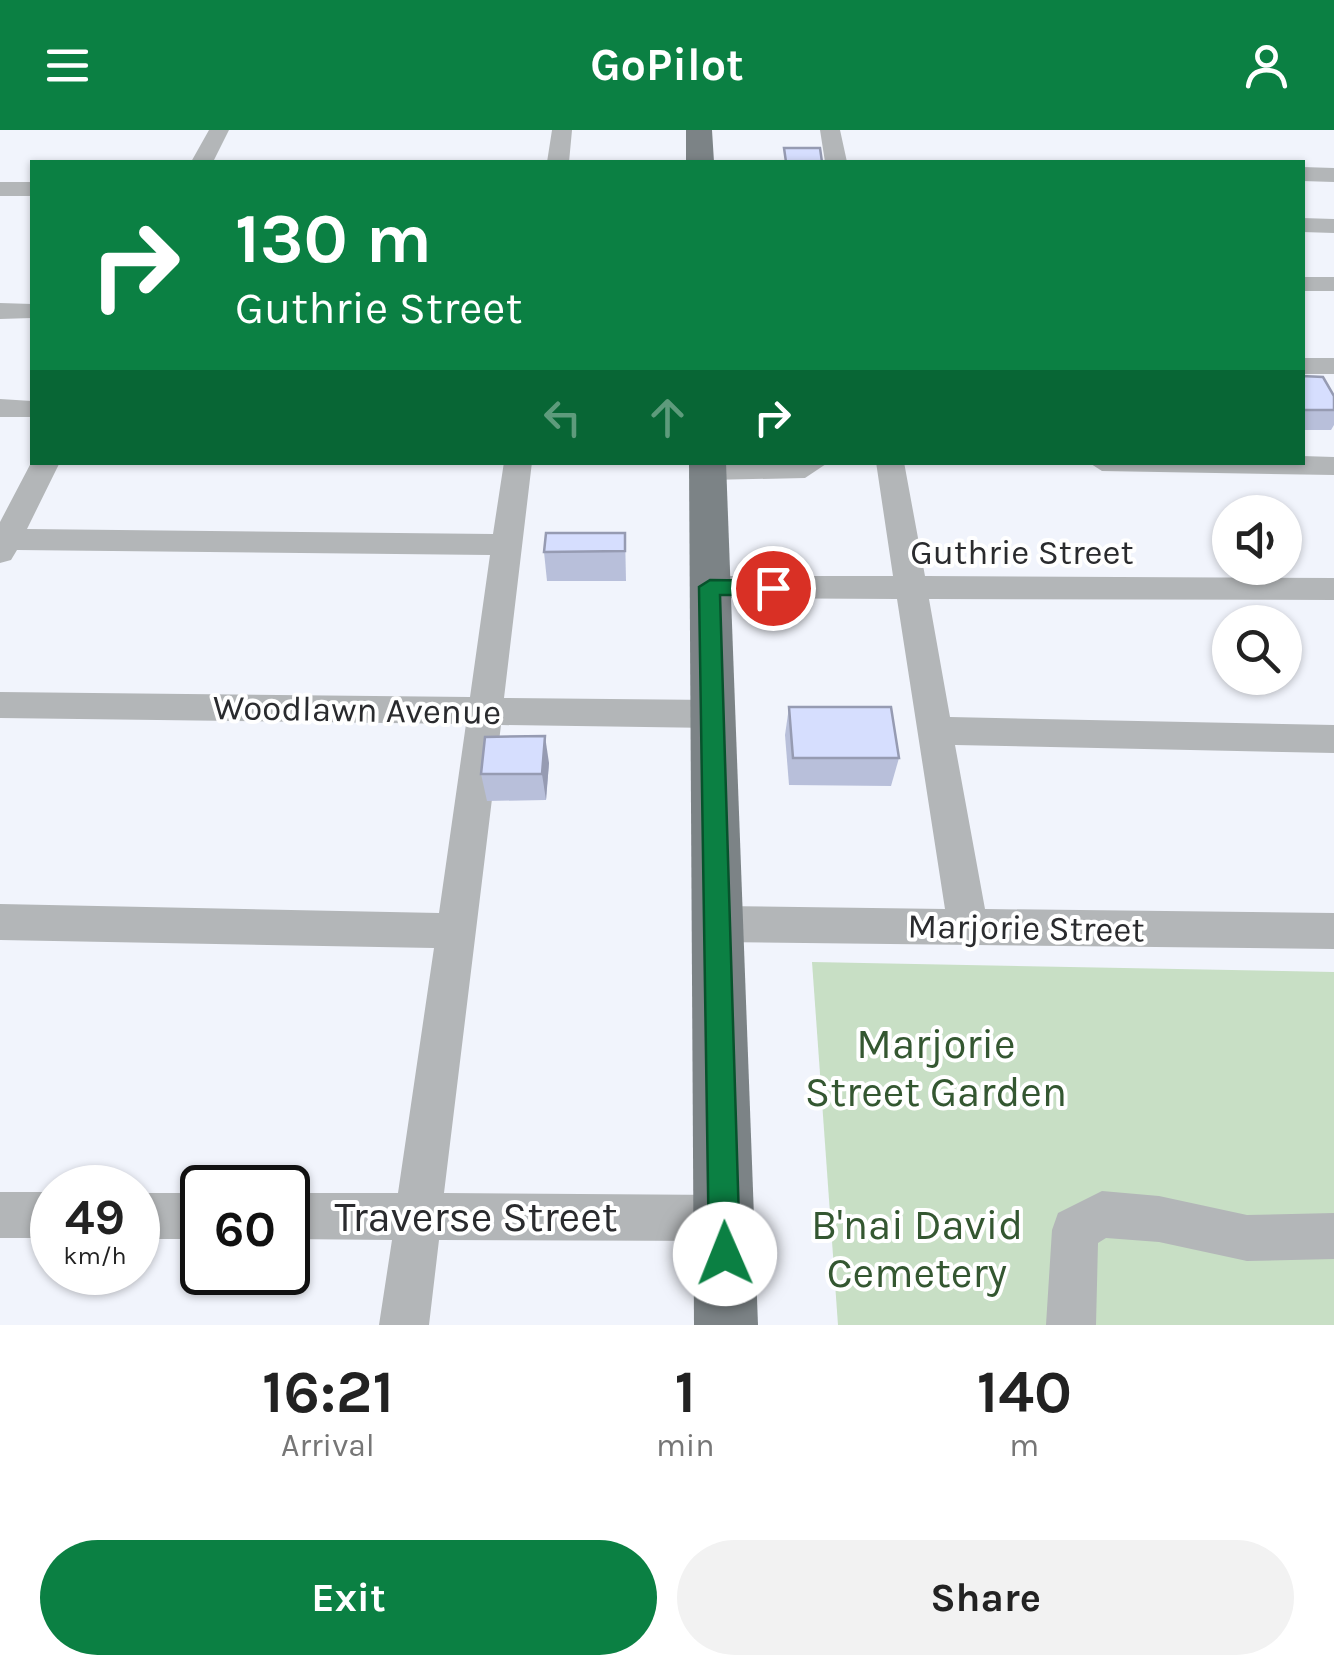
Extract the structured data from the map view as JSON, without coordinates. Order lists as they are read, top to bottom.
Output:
{
  "streets": {
    "street": [
      "Guthrie Street",
      "Woodlawn Avenue",
      "Marjorie Street",
      "Traverse Street"
    ]
  },
  "parks": ["Marjorie Street Garden", "B'nai David Cemetery"],
  "page": {
    "header": "GoPilot",
    "turn": ["130 m", "Guthrie Street"],
    "speed": "49 km/h",
    "limit": "60",
    "eta": [
      "16:21",
      "Arrival",
      "1",
      "min",
      "140",
      "m"
    ],
    "buttons": ["Exit", "Share"]
  }
}
